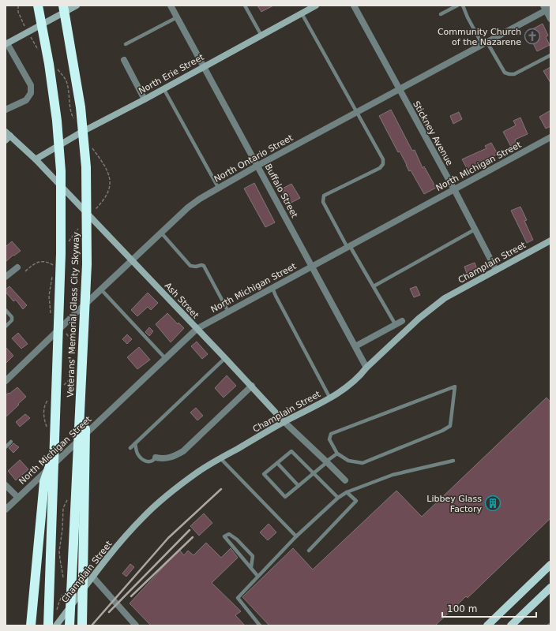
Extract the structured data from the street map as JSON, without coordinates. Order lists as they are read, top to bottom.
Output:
{
  "streets": {
    "highway": ["Veterans' Memorial Glass City Skyway"],
    "street": [
      "North Erie Street",
      "Stickney Avenue",
      "North Ontario Street",
      "North Michigan Street",
      "Buffalo Street",
      "Champlain Street",
      "Ash Street"
    ]
  },
  "crossings": [
    ["North Erie Street", "Buffalo Street"],
    ["North Erie Street", "Ash Street"],
    ["Stickney Avenue", "North Ontario Street"],
    ["Stickney Avenue", "North Michigan Street"],
    ["Stickney Avenue", "Champlain Street"],
    ["North Ontario Street", "Buffalo Street"],
    ["North Ontario Street", "Ash Street"],
    ["North Michigan Street", "Buffalo Street"],
    ["North Michigan Street", "Ash Street"],
    ["Buffalo Street", "Champlain Street"],
    ["Champlain Street", "Ash Street"]
  ],
  "places": {
    "church": ["Community Church of the Nazarene"],
    "building": ["Libbey Glass Factory"]
  },
  "scale_bar": "100 m"
}
